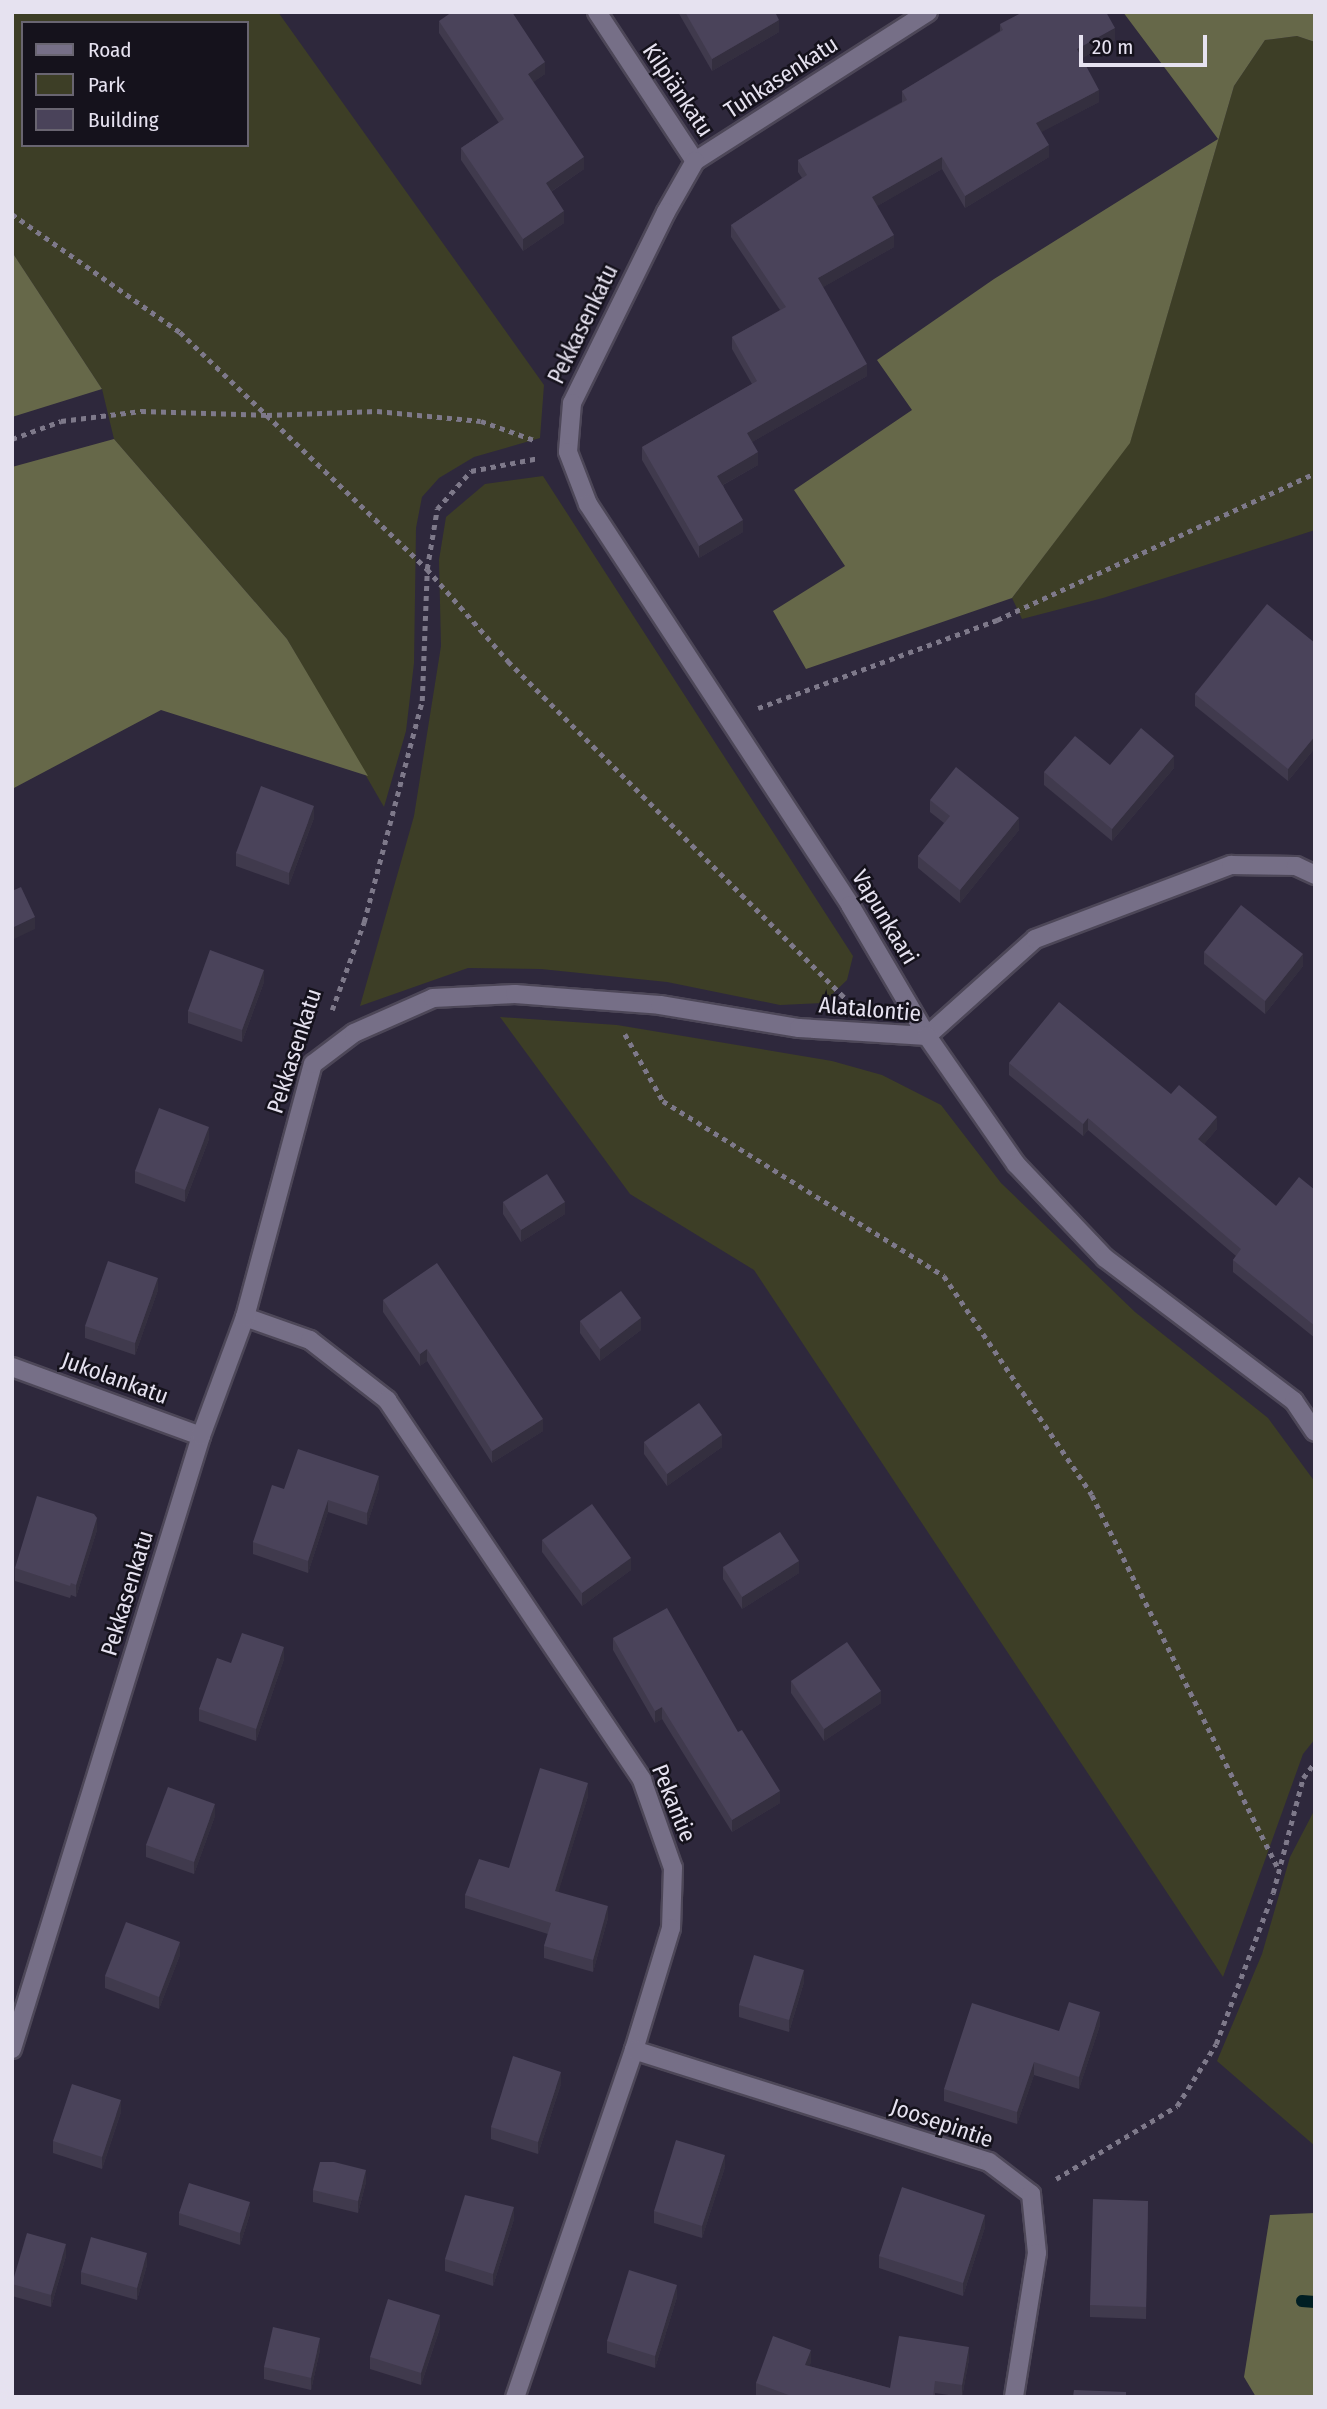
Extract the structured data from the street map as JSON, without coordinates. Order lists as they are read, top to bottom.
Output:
{
  "streets": {
    "street": [
      "Tuhkasenkatu",
      "Kilpiänkatu",
      "Pekkasenkatu",
      "Vapunkaari",
      "Alatalontie",
      "Jukolankatu",
      "Pekantie",
      "Joosepintie"
    ]
  },
  "crossings": [
    ["Tuhkasenkatu", "Kilpiänkatu"],
    ["Tuhkasenkatu", "Pekkasenkatu"],
    ["Kilpiänkatu", "Pekkasenkatu"],
    ["Pekkasenkatu", "Vapunkaari"],
    ["Pekkasenkatu", "Alatalontie"],
    ["Pekkasenkatu", "Jukolankatu"],
    ["Pekkasenkatu", "Pekantie"],
    ["Vapunkaari", "Alatalontie"],
    ["Pekantie", "Joosepintie"]
  ],
  "legend": ["Road", "Park", "Building"],
  "scale_bar": "20 m"
}
